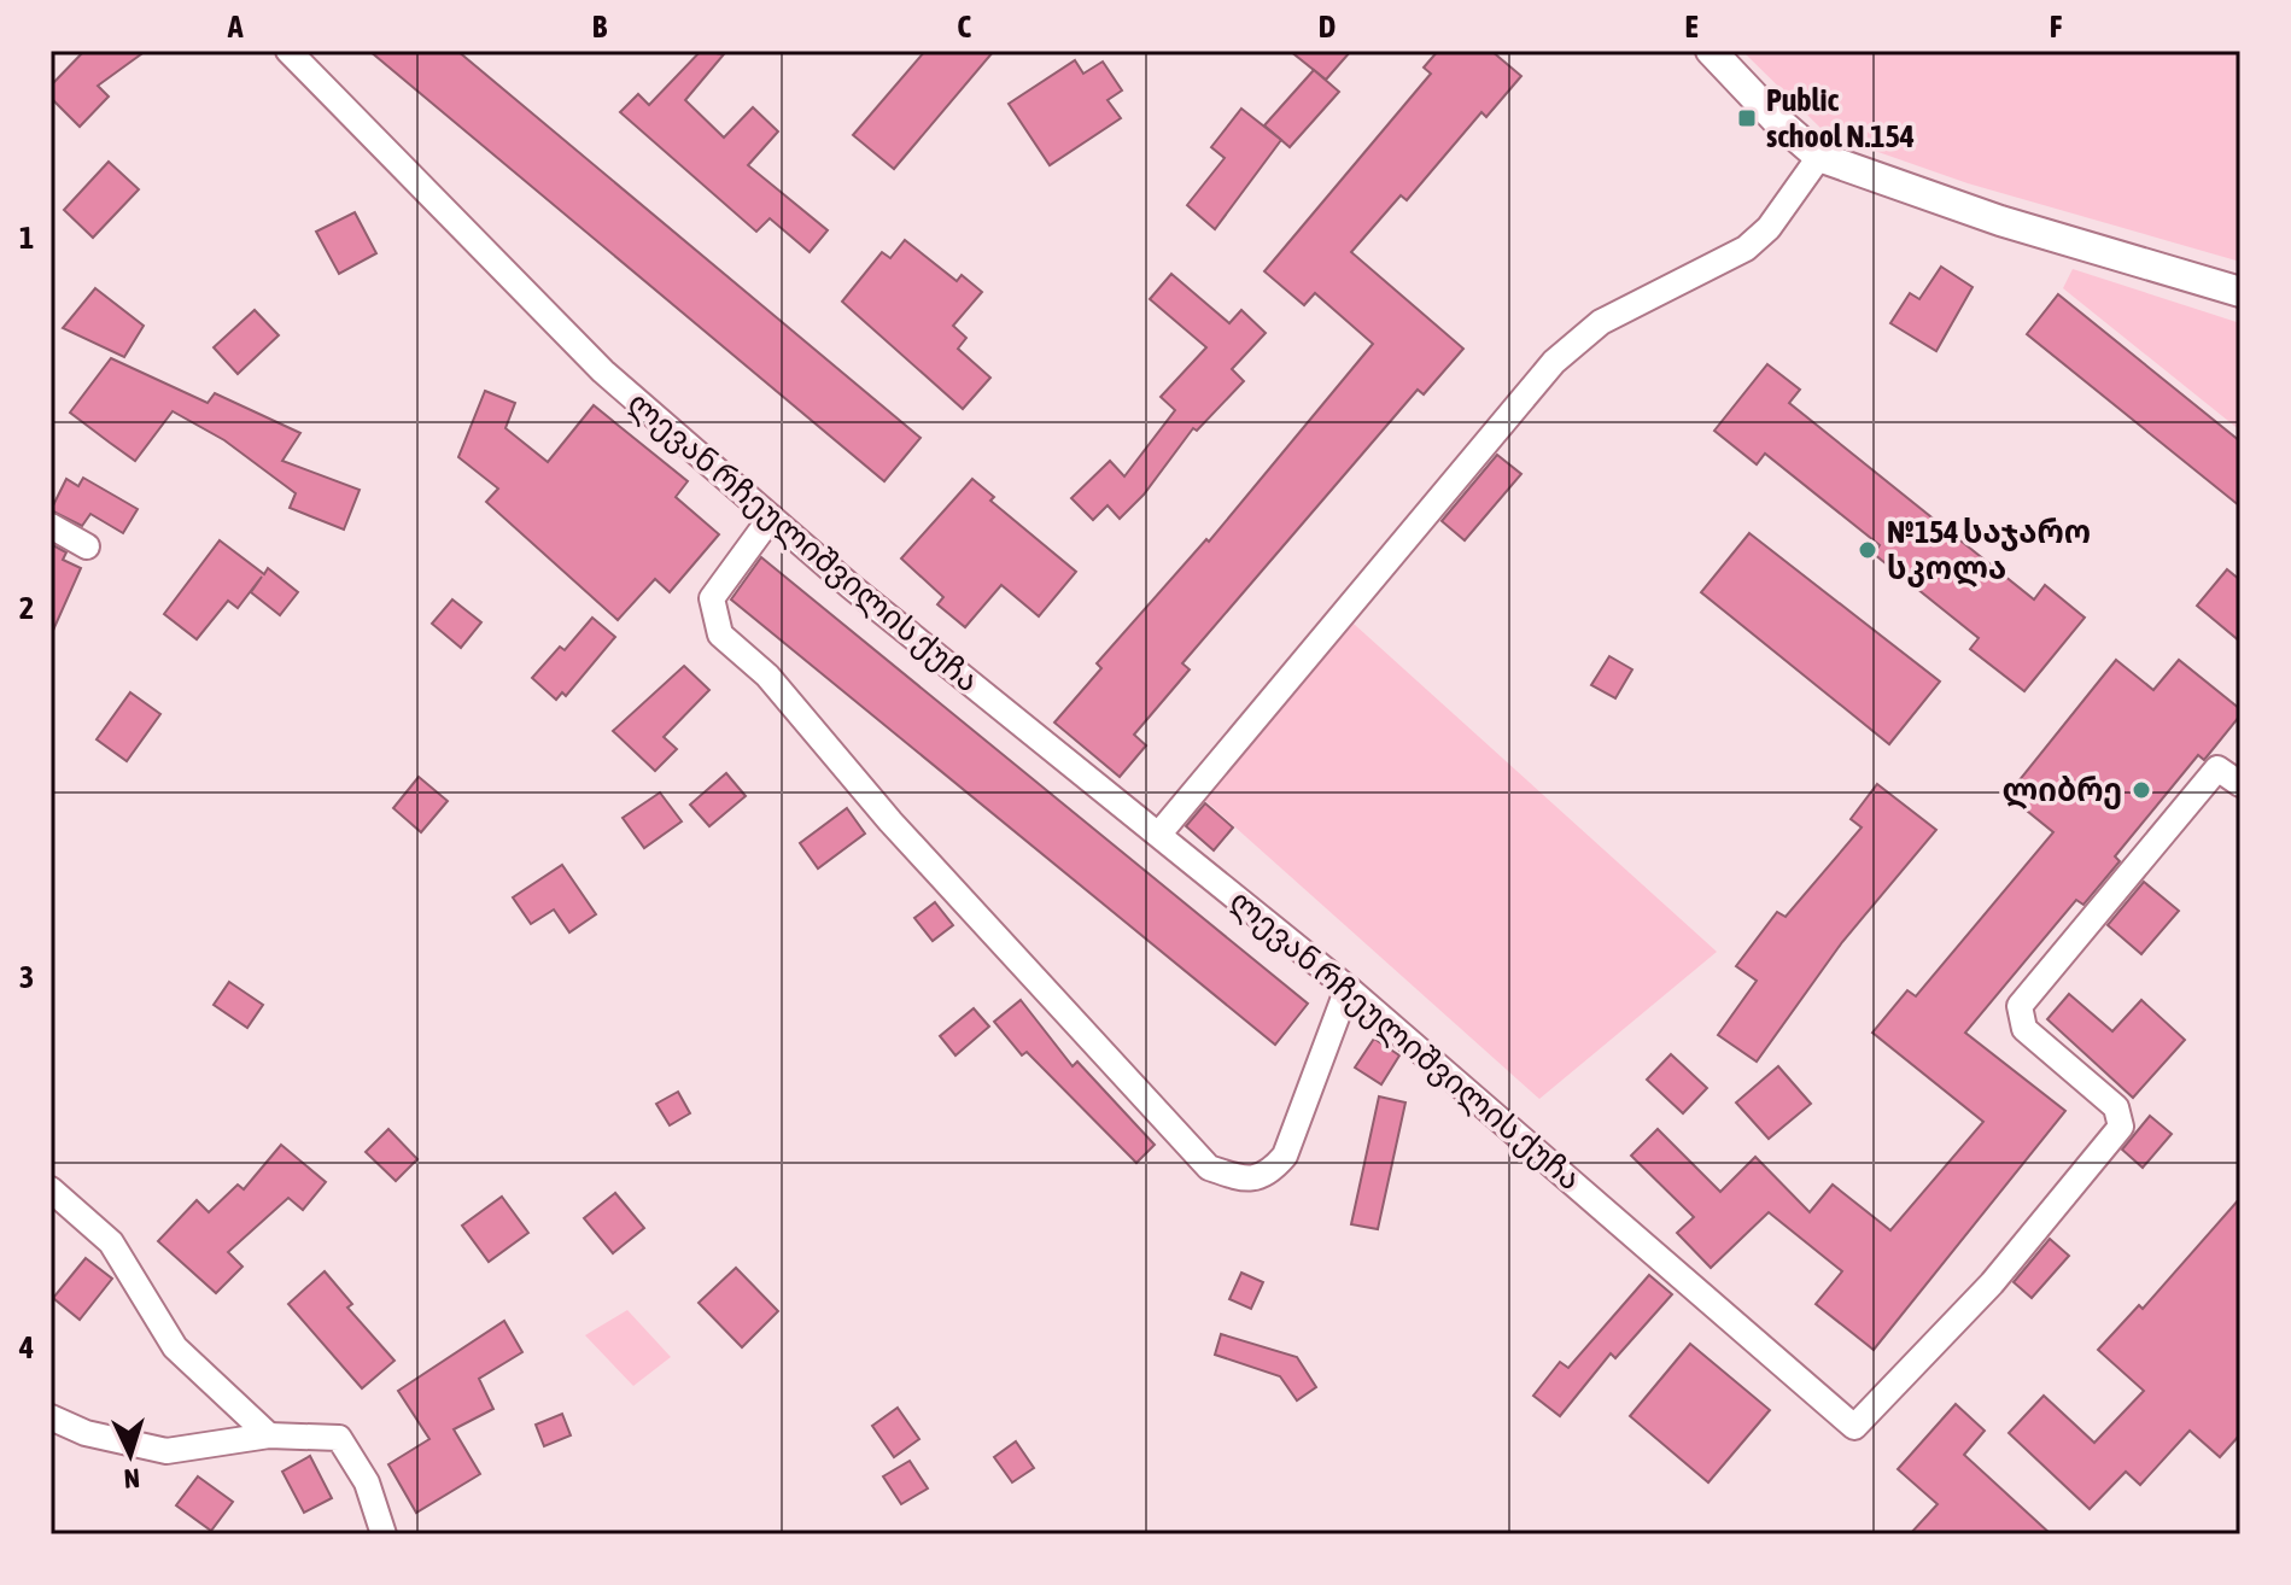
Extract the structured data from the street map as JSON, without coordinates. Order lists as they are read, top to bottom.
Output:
{
  "streets": {
    "street": ["ლევან რჩეულიშვილის ქუჩა"]
  },
  "places": {
    "transit": ["Public school N.154"],
    "other": ["№154 საჯარო სკოლა", "ლიბრე"]
  },
  "north": "bottom",
  "grid": {
    "columns": [
      "A",
      "B",
      "C",
      "D",
      "E",
      "F"
    ],
    "rows": [
      "1",
      "2",
      "3",
      "4"
    ]
  }
}
